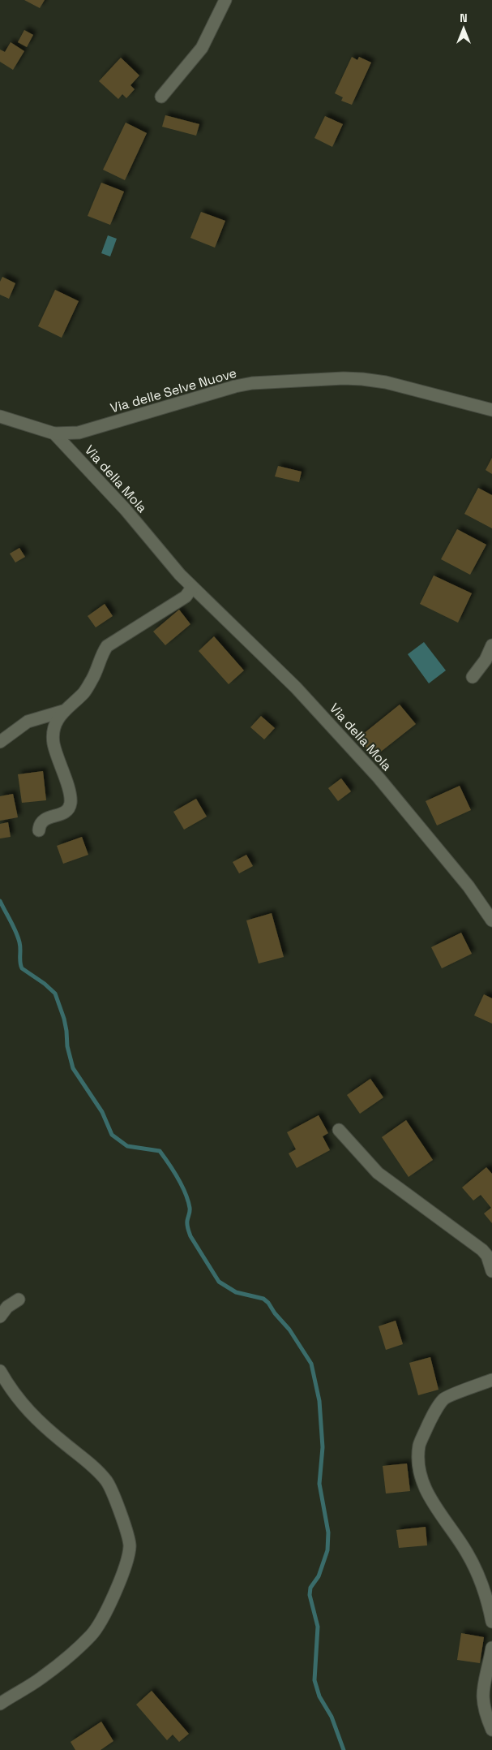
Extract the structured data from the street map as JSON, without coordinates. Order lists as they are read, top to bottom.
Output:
{
  "streets": {
    "street": ["Via delle Selve Nuove", "Via della Mola"]
  },
  "crossings": [
    ["Via delle Selve Nuove", "Via della Mola"]
  ],
  "north": "top"
}
